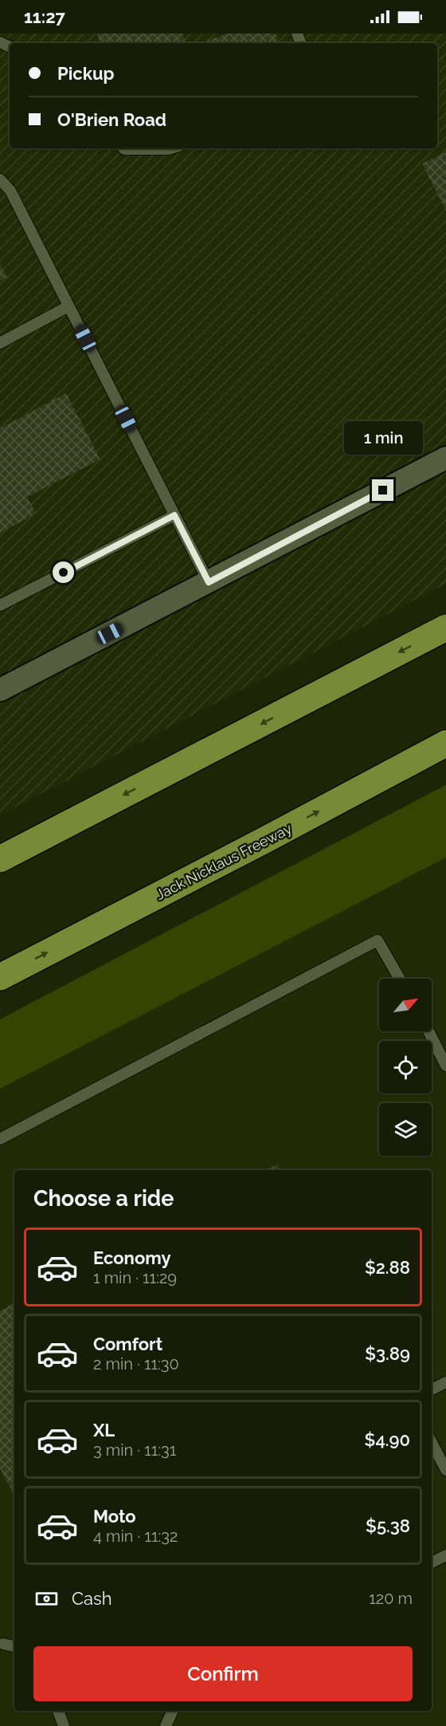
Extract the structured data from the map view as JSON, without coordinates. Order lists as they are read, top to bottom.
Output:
{
  "streets": {
    "highway": ["Jack Nicklaus Freeway"]
  },
  "north": "top right",
  "page": {
    "status": "11:27",
    "banner": ["Pickup", "O'Brien Road"],
    "bubble": "1 min",
    "heading": "Choose a ride",
    "list": [
      {
        "name": "Economy",
        "note": "1 min · 11:29",
        "value": "$2.88"
      },
      {
        "name": "Comfort",
        "note": "2 min · 11:30",
        "value": "$3.89"
      },
      {
        "name": "XL",
        "note": "3 min · 11:31",
        "value": "$4.90"
      },
      {
        "name": "Moto",
        "note": "4 min · 11:32",
        "value": "$5.38"
      }
    ],
    "pay": ["Cash", "120 m"],
    "buttons": "Confirm"
  }
}
